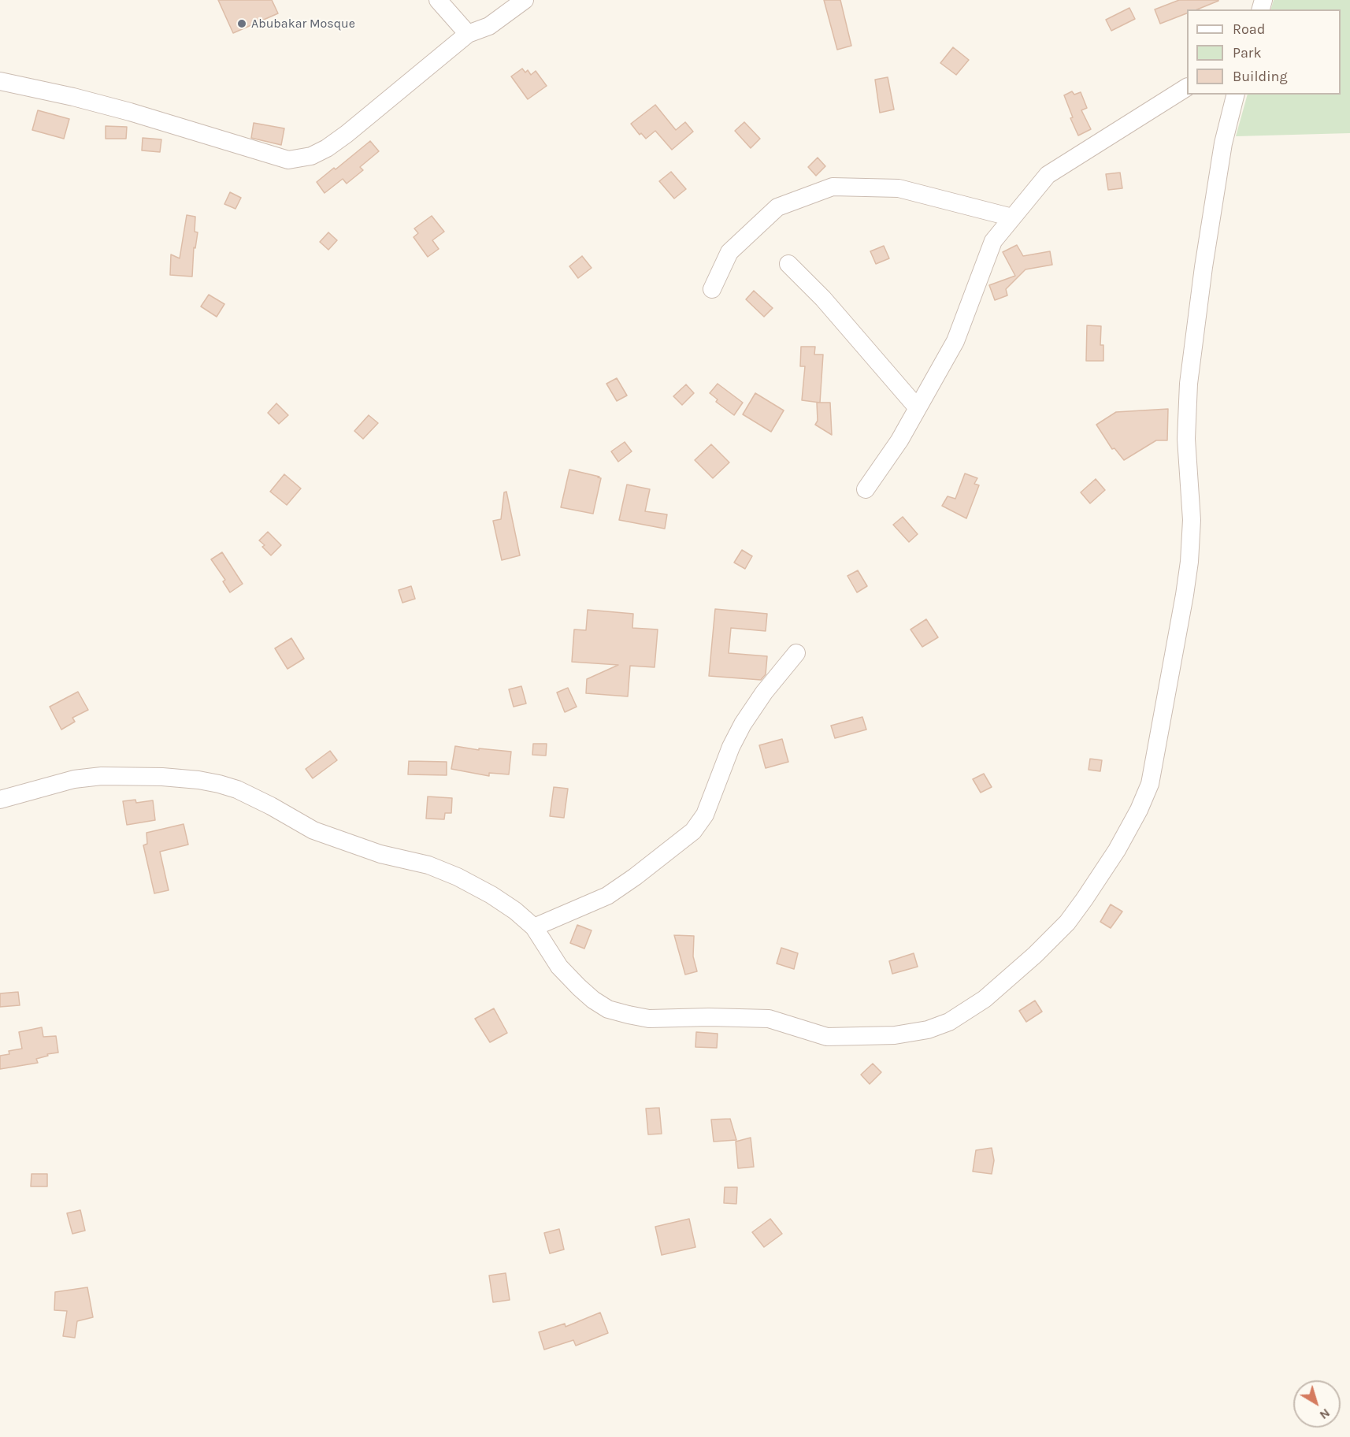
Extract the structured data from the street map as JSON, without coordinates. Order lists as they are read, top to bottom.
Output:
{
  "places": ["Abubakar Mosque"],
  "legend": ["Road", "Park", "Building"],
  "north": "bottom right"
}
